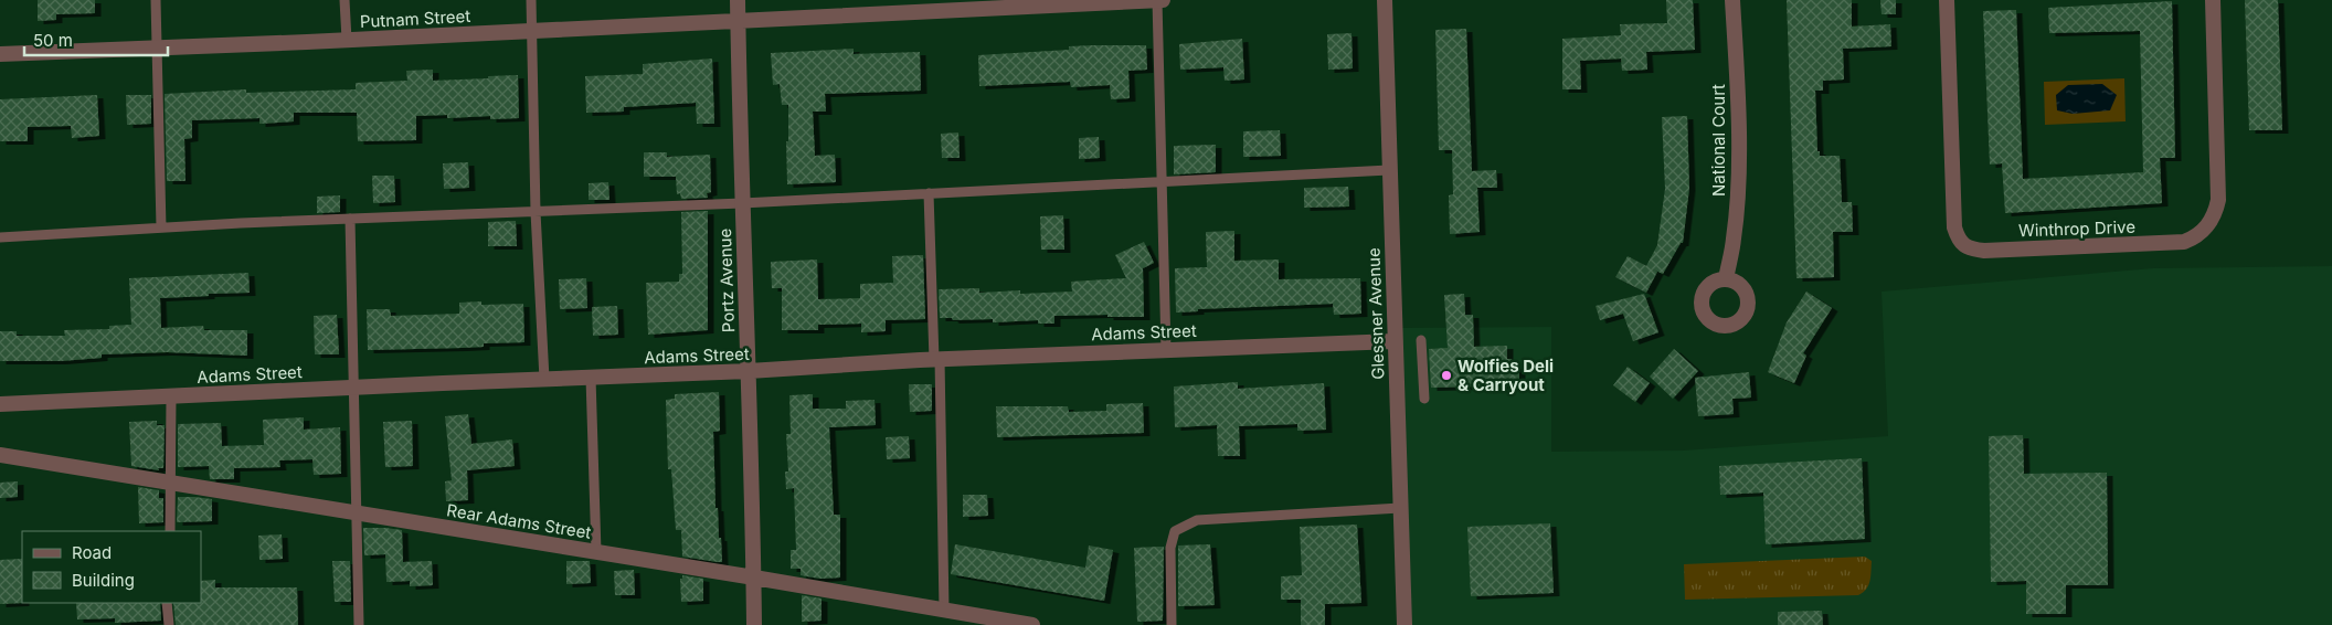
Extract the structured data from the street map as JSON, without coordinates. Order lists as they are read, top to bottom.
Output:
{
  "streets": {
    "street": [
      "Putnam Street",
      "National Court",
      "Winthrop Drive",
      "Portz Avenue",
      "Glessner Avenue",
      "Adams Street",
      "Rear Adams Street"
    ]
  },
  "crossings": [
    ["Putnam Street", "Portz Avenue"],
    ["Portz Avenue", "Adams Street"],
    ["Portz Avenue", "Rear Adams Street"],
    ["Glessner Avenue", "Adams Street"]
  ],
  "places": ["Wolfies Deli & Carryout"],
  "legend": ["Road", "Building"],
  "scale_bar": "50 m"
}
